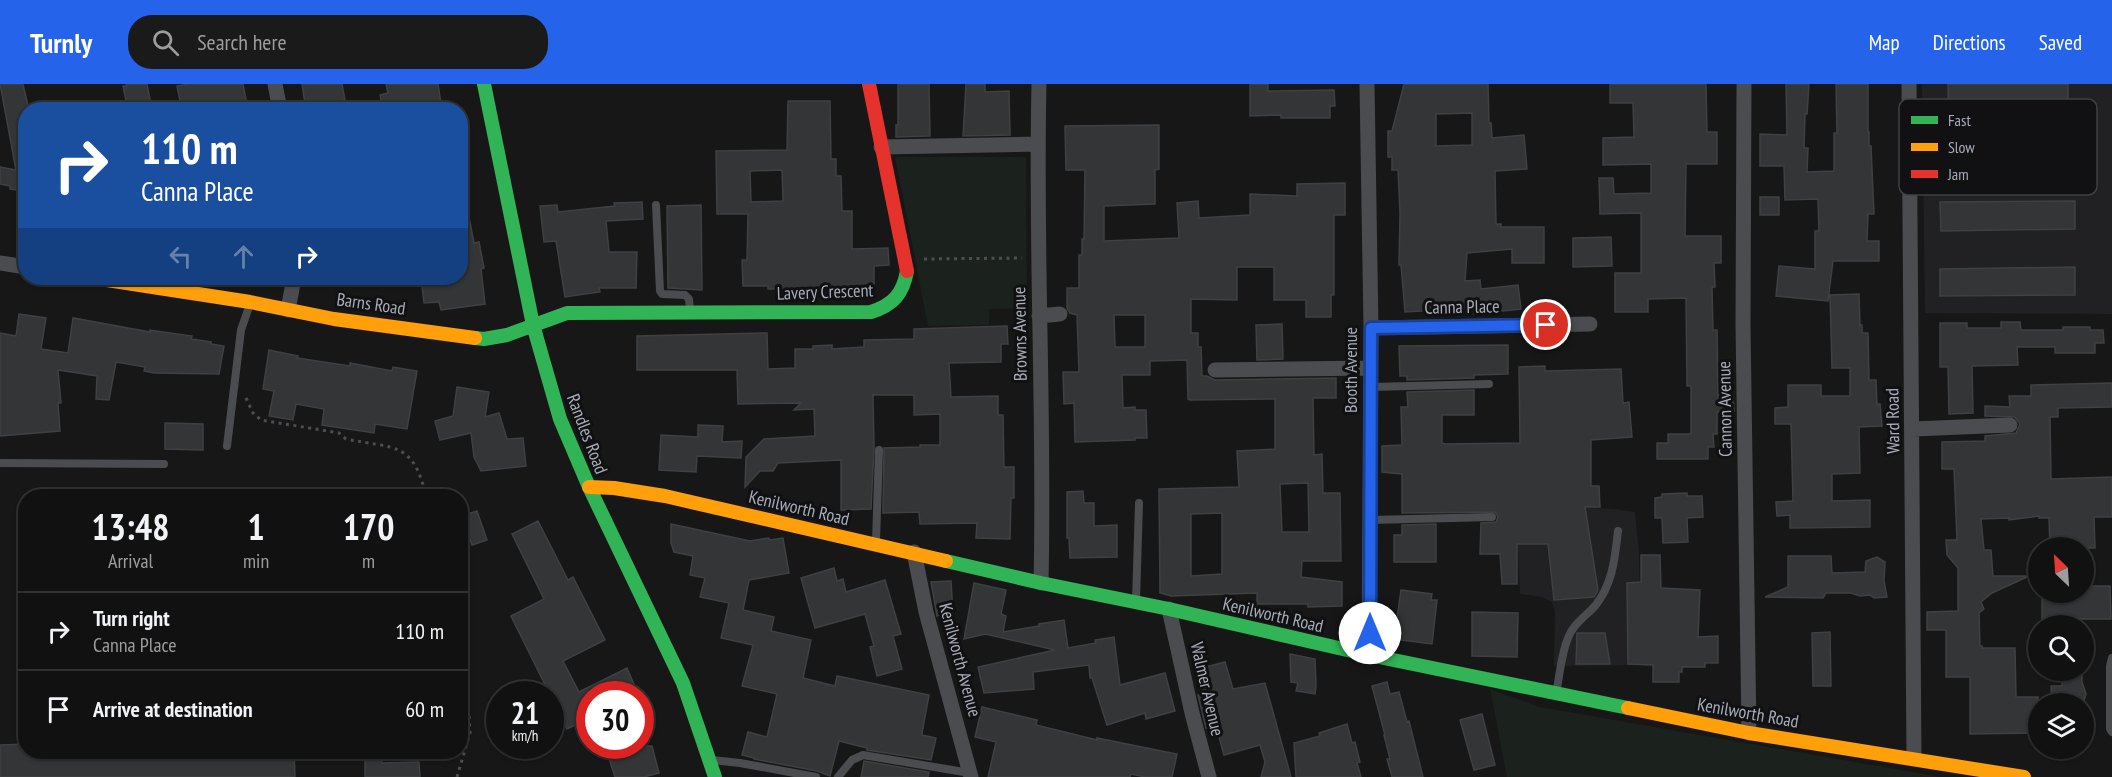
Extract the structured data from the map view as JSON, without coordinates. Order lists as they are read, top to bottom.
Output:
{
  "streets": {
    "street": [
      "Lavery Crescent",
      "Barns Road",
      "Canna Place",
      "Browns Avenue",
      "Booth Avenue",
      "Cannon Avenue",
      "Ward Road",
      "Randles Road",
      "Kenilworth Road",
      "Kenilworth Avenue",
      "Walmer Avenue"
    ]
  },
  "crossings": [
    ["Lavery Crescent", "Barns Road"],
    ["Lavery Crescent", "Randles Road"],
    ["Barns Road", "Randles Road"],
    ["Canna Place", "Booth Avenue"],
    ["Browns Avenue", "Kenilworth Road"],
    ["Booth Avenue", "Kenilworth Road"],
    ["Cannon Avenue", "Kenilworth Road"],
    ["Ward Road", "Kenilworth Road"],
    ["Randles Road", "Kenilworth Road"],
    ["Kenilworth Road", "Kenilworth Avenue"],
    ["Kenilworth Road", "Walmer Avenue"]
  ],
  "legend": ["Fast", "Slow", "Jam"],
  "north": "top left",
  "page": {
    "header": "Turnly",
    "search": "Search here",
    "nav": ["Map", "Directions", "Saved"],
    "turn": ["110 m", "Canna Place"],
    "eta": [
      "13:48",
      "Arrival",
      "1",
      "min",
      "170",
      "m"
    ],
    "list": [
      {
        "name": "Turn right",
        "note": "Canna Place",
        "value": "110 m"
      },
      {
        "name": "Arrive at destination",
        "value": "60 m"
      }
    ],
    "speed": "21 km/h",
    "limit": "30"
  }
}
